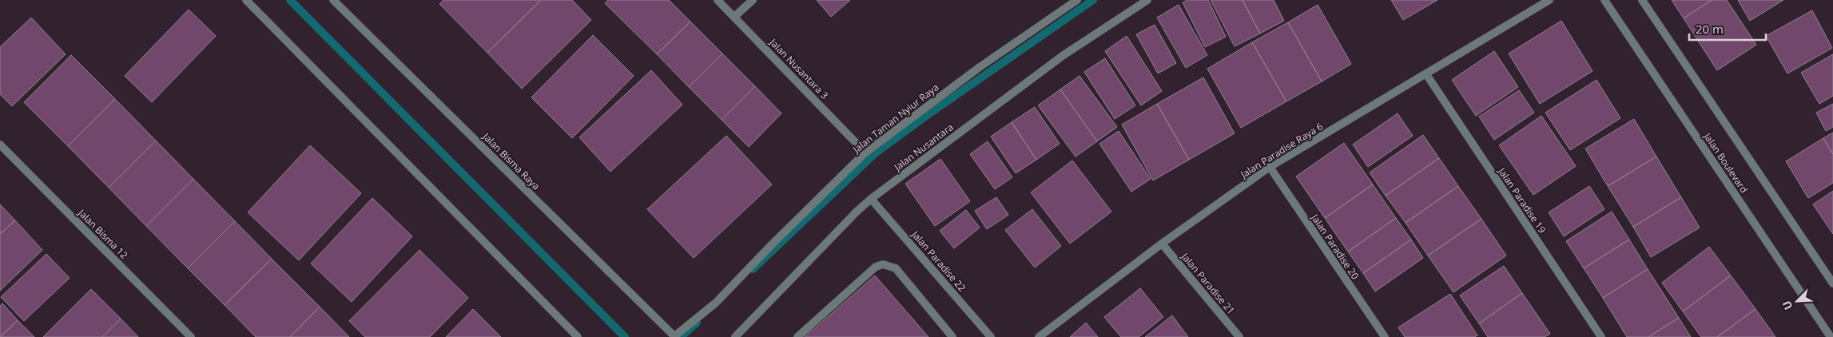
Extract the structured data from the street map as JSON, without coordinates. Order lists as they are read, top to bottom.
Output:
{
  "streets": {
    "street": [
      "Jalan Nusantara 3",
      "Jalan Taman Nyiur Raya",
      "Jalan Nusantara",
      "Jalan Paradise Raya 6",
      "Jalan Bisma Raya",
      "Jalan Boulevard",
      "Jalan Paradise 19",
      "Jalan Bisma 12",
      "Jalan Paradise 20",
      "Jalan Paradise 22",
      "Jalan Paradise 21"
    ]
  },
  "crossings": [
    ["Jalan Nusantara 3", "Jalan Taman Nyiur Raya"],
    ["Jalan Taman Nyiur Raya", "Jalan Bisma Raya"],
    ["Jalan Nusantara", "Jalan Paradise 22"],
    ["Jalan Paradise Raya 6", "Jalan Paradise 19"],
    ["Jalan Paradise Raya 6", "Jalan Paradise 20"],
    ["Jalan Paradise Raya 6", "Jalan Paradise 21"]
  ],
  "scale_bar": "20 m",
  "north": "bottom left"
}
